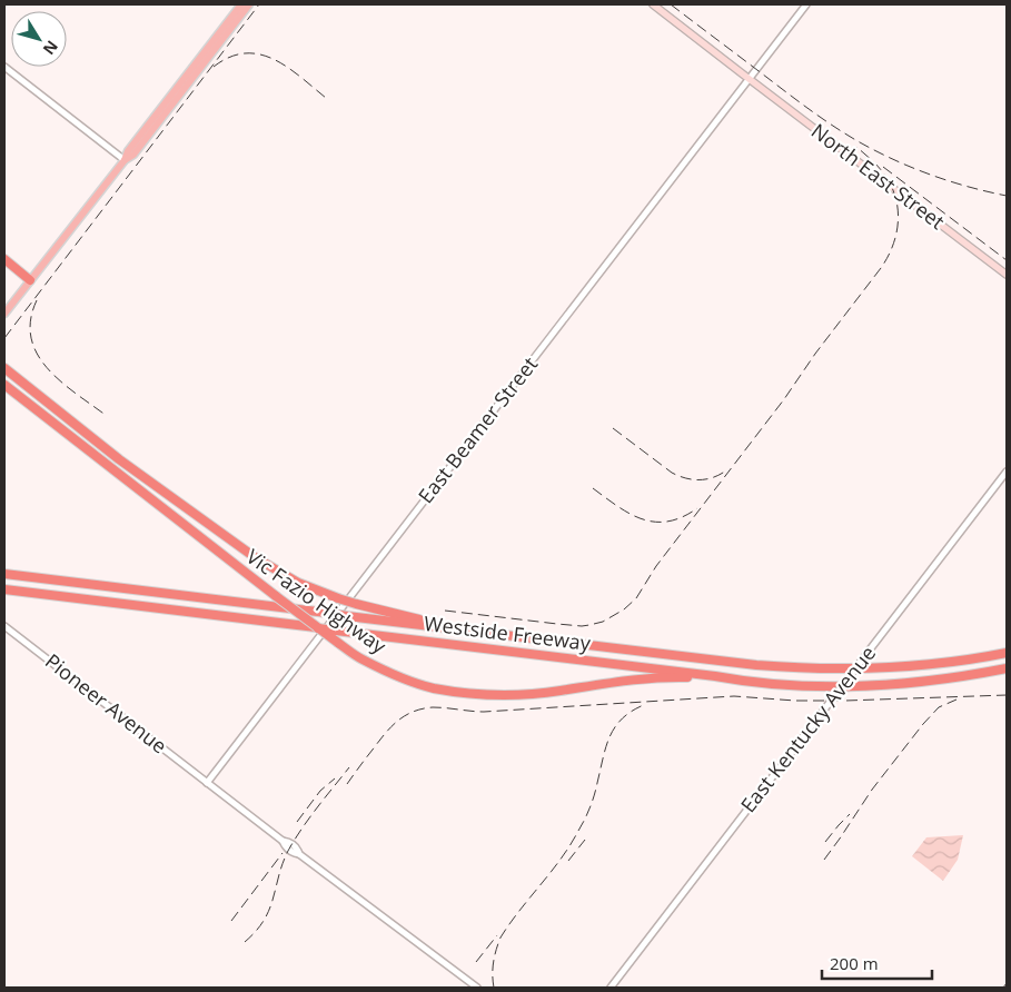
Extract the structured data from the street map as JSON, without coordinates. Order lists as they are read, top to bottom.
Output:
{
  "streets": {
    "highway": ["Vic Fazio Highway", "Westside Freeway"],
    "main road": ["North East Street"],
    "street": ["East Beamer Street", "Pioneer Avenue", "East Kentucky Avenue"]
  },
  "crossings": [
    ["North East Street", "East Beamer Street"],
    ["East Beamer Street", "Pioneer Avenue"],
    ["Vic Fazio Highway", "Westside Freeway"]
  ],
  "scale_bar": "200 m",
  "north": "bottom right"
}
